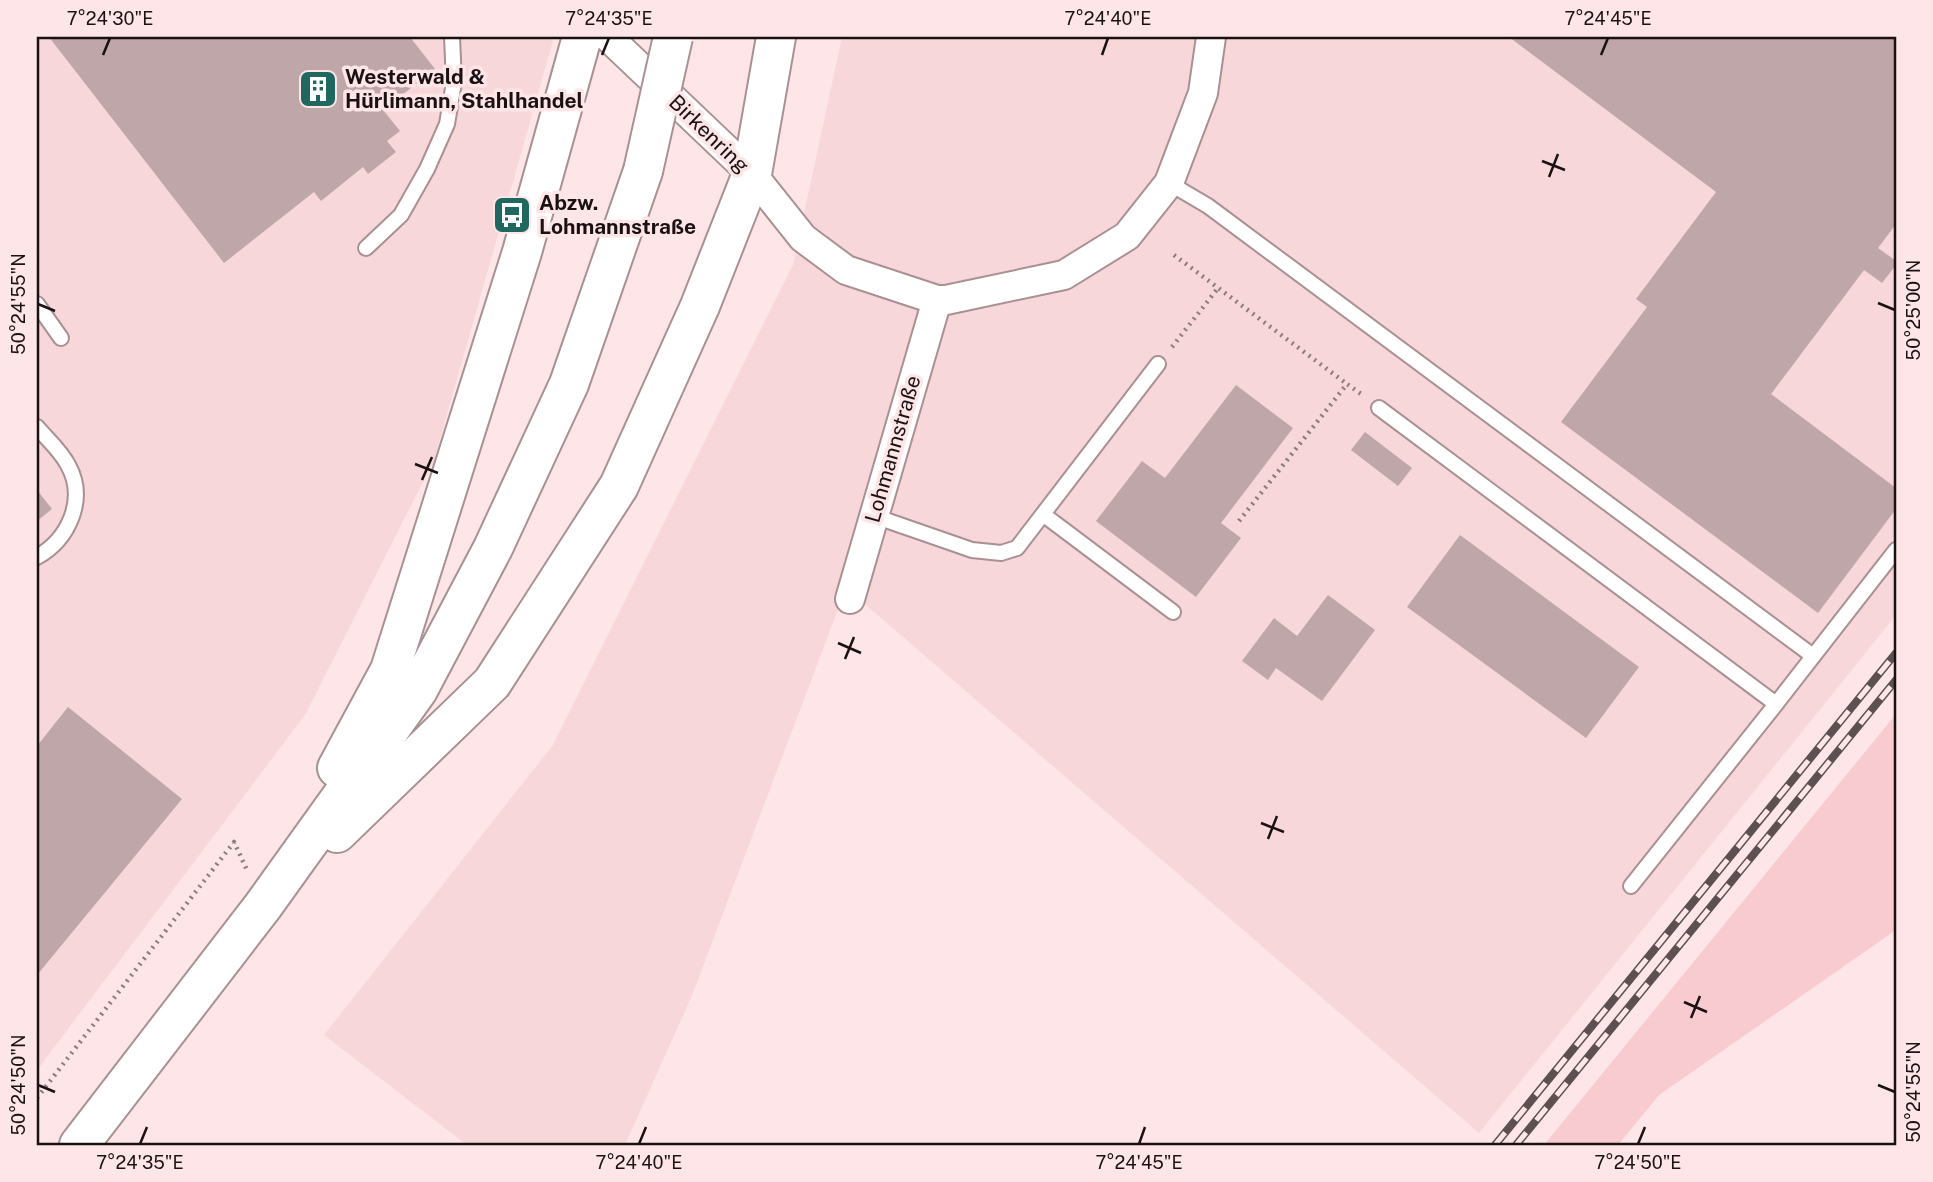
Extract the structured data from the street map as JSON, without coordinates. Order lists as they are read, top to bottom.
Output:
{
  "streets": {
    "street": ["Birkenring", "Lohmannstraße"]
  },
  "crossings": [
    ["Birkenring", "Lohmannstraße"]
  ],
  "places": {
    "building": ["Westerwald & Hürlimann, Stahlhandel"],
    "bus stop": ["Abzw. Lohmannstraße"]
  },
  "coordinates": [
    "7°24'30\"E",
    "7°24'35\"E",
    "7°24'40\"E",
    "7°24'45\"E",
    "50°24'55\"N",
    "50°25'00\"N",
    "50°24'50\"N",
    "7°24'50\"E"
  ]
}
